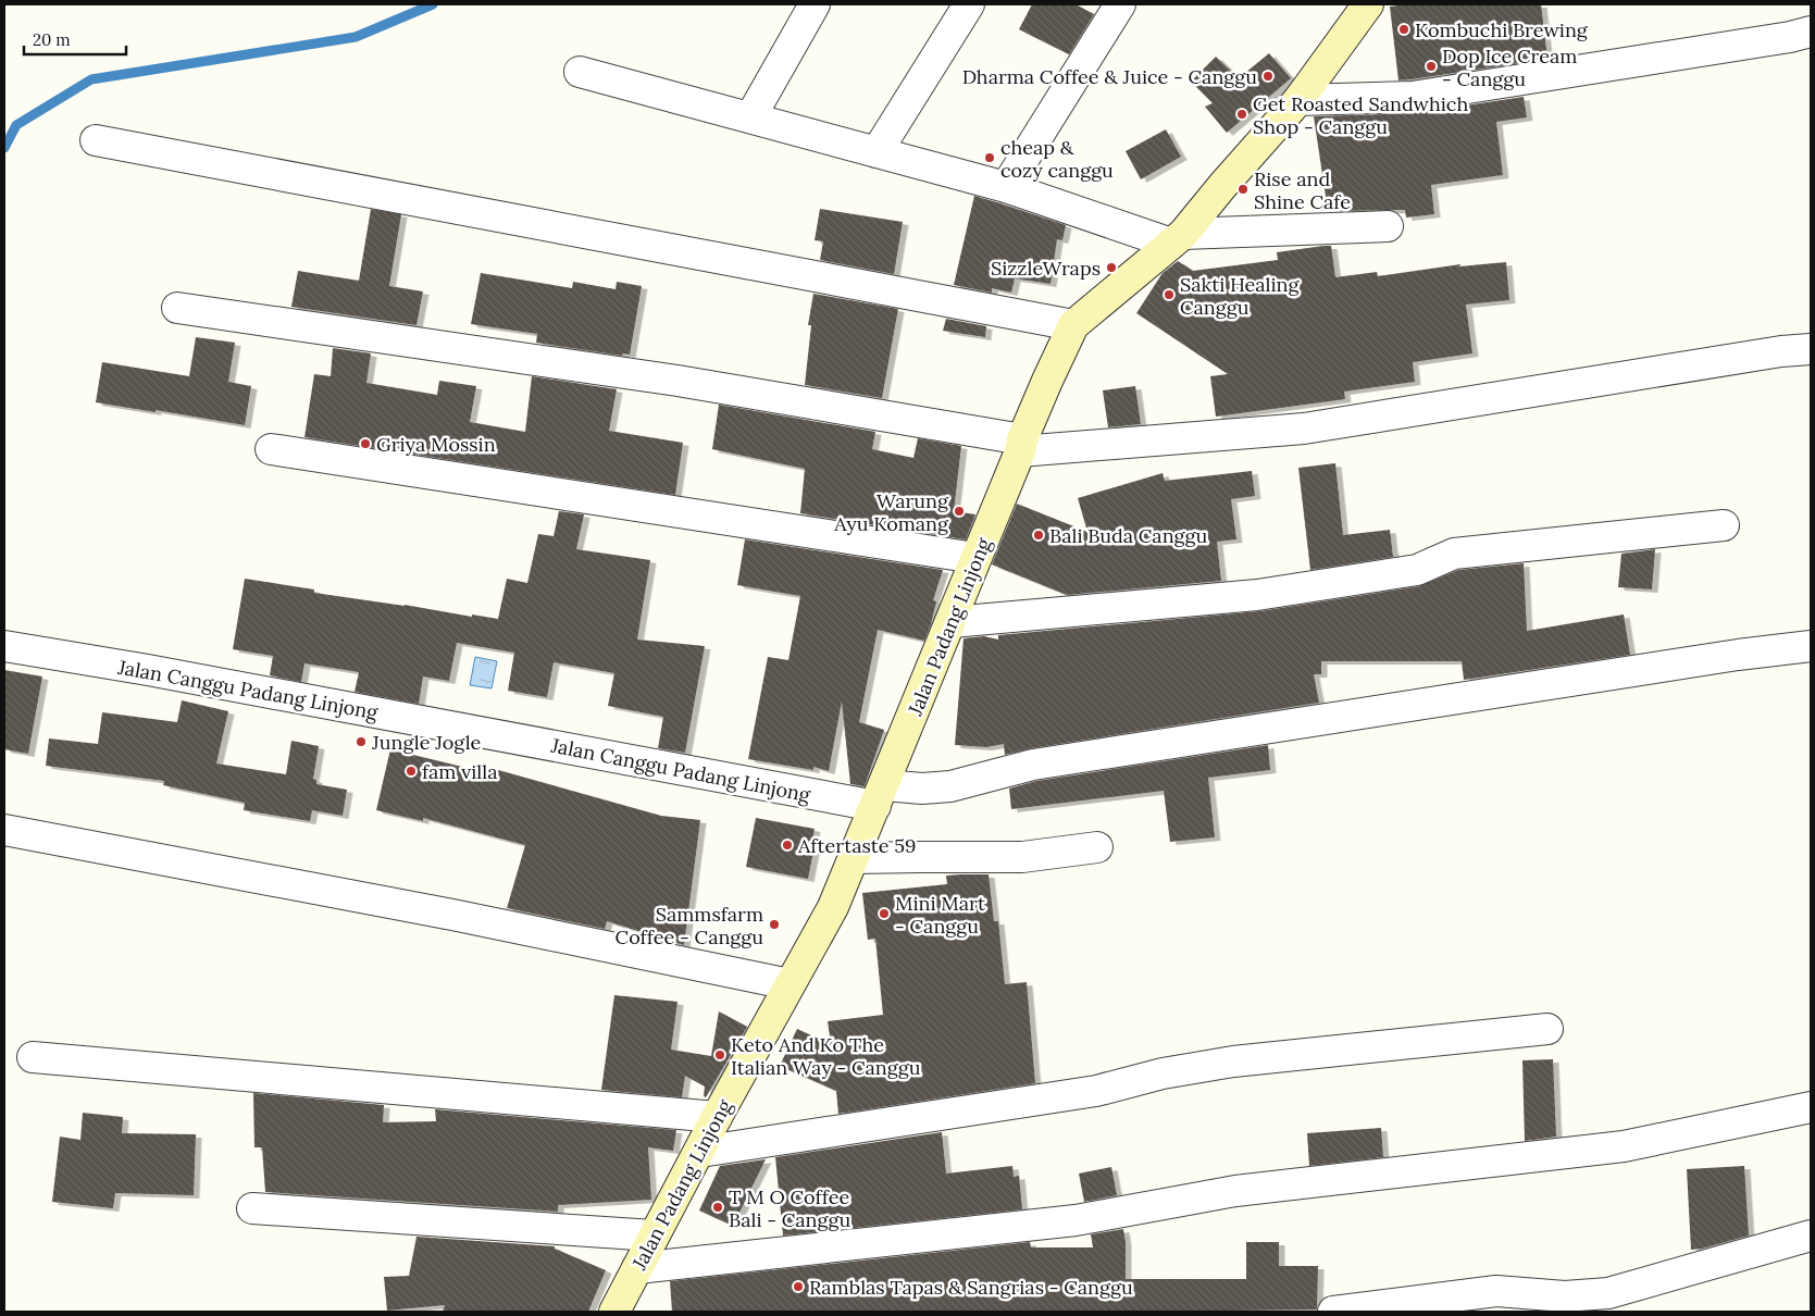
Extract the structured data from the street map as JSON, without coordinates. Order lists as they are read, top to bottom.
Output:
{
  "streets": {
    "street": ["Jalan Padang Linjong", "Jalan Canggu Padang Linjong"]
  },
  "crossings": [
    ["Jalan Padang Linjong", "Jalan Canggu Padang Linjong"]
  ],
  "places": [
    "Kombuchi Brewing",
    "Dop Ice Cream - Canggu",
    "Dharma Coffee & Juice - Canggu",
    "Get Roasted Sandwhich Shop - Canggu",
    "cheap & cozy canggu",
    "Rise and Shine Cafe",
    "SizzleWraps",
    "Sakti Healing Canggu",
    "Griya Mossin",
    "Warung Ayu Komang",
    "Bali Buda Canggu",
    "Jungle Jogle",
    "fam villa",
    "Aftertaste 59",
    "Mini Mart - Canggu",
    "Sammsfarm Coffee - Canggu",
    "Keto And Ko The Italian Way - Canggu",
    "T M O Coffee Bali - Canggu",
    "Ramblas Tapas & Sangrias - Canggu"
  ],
  "scale_bar": "20 m"
}
